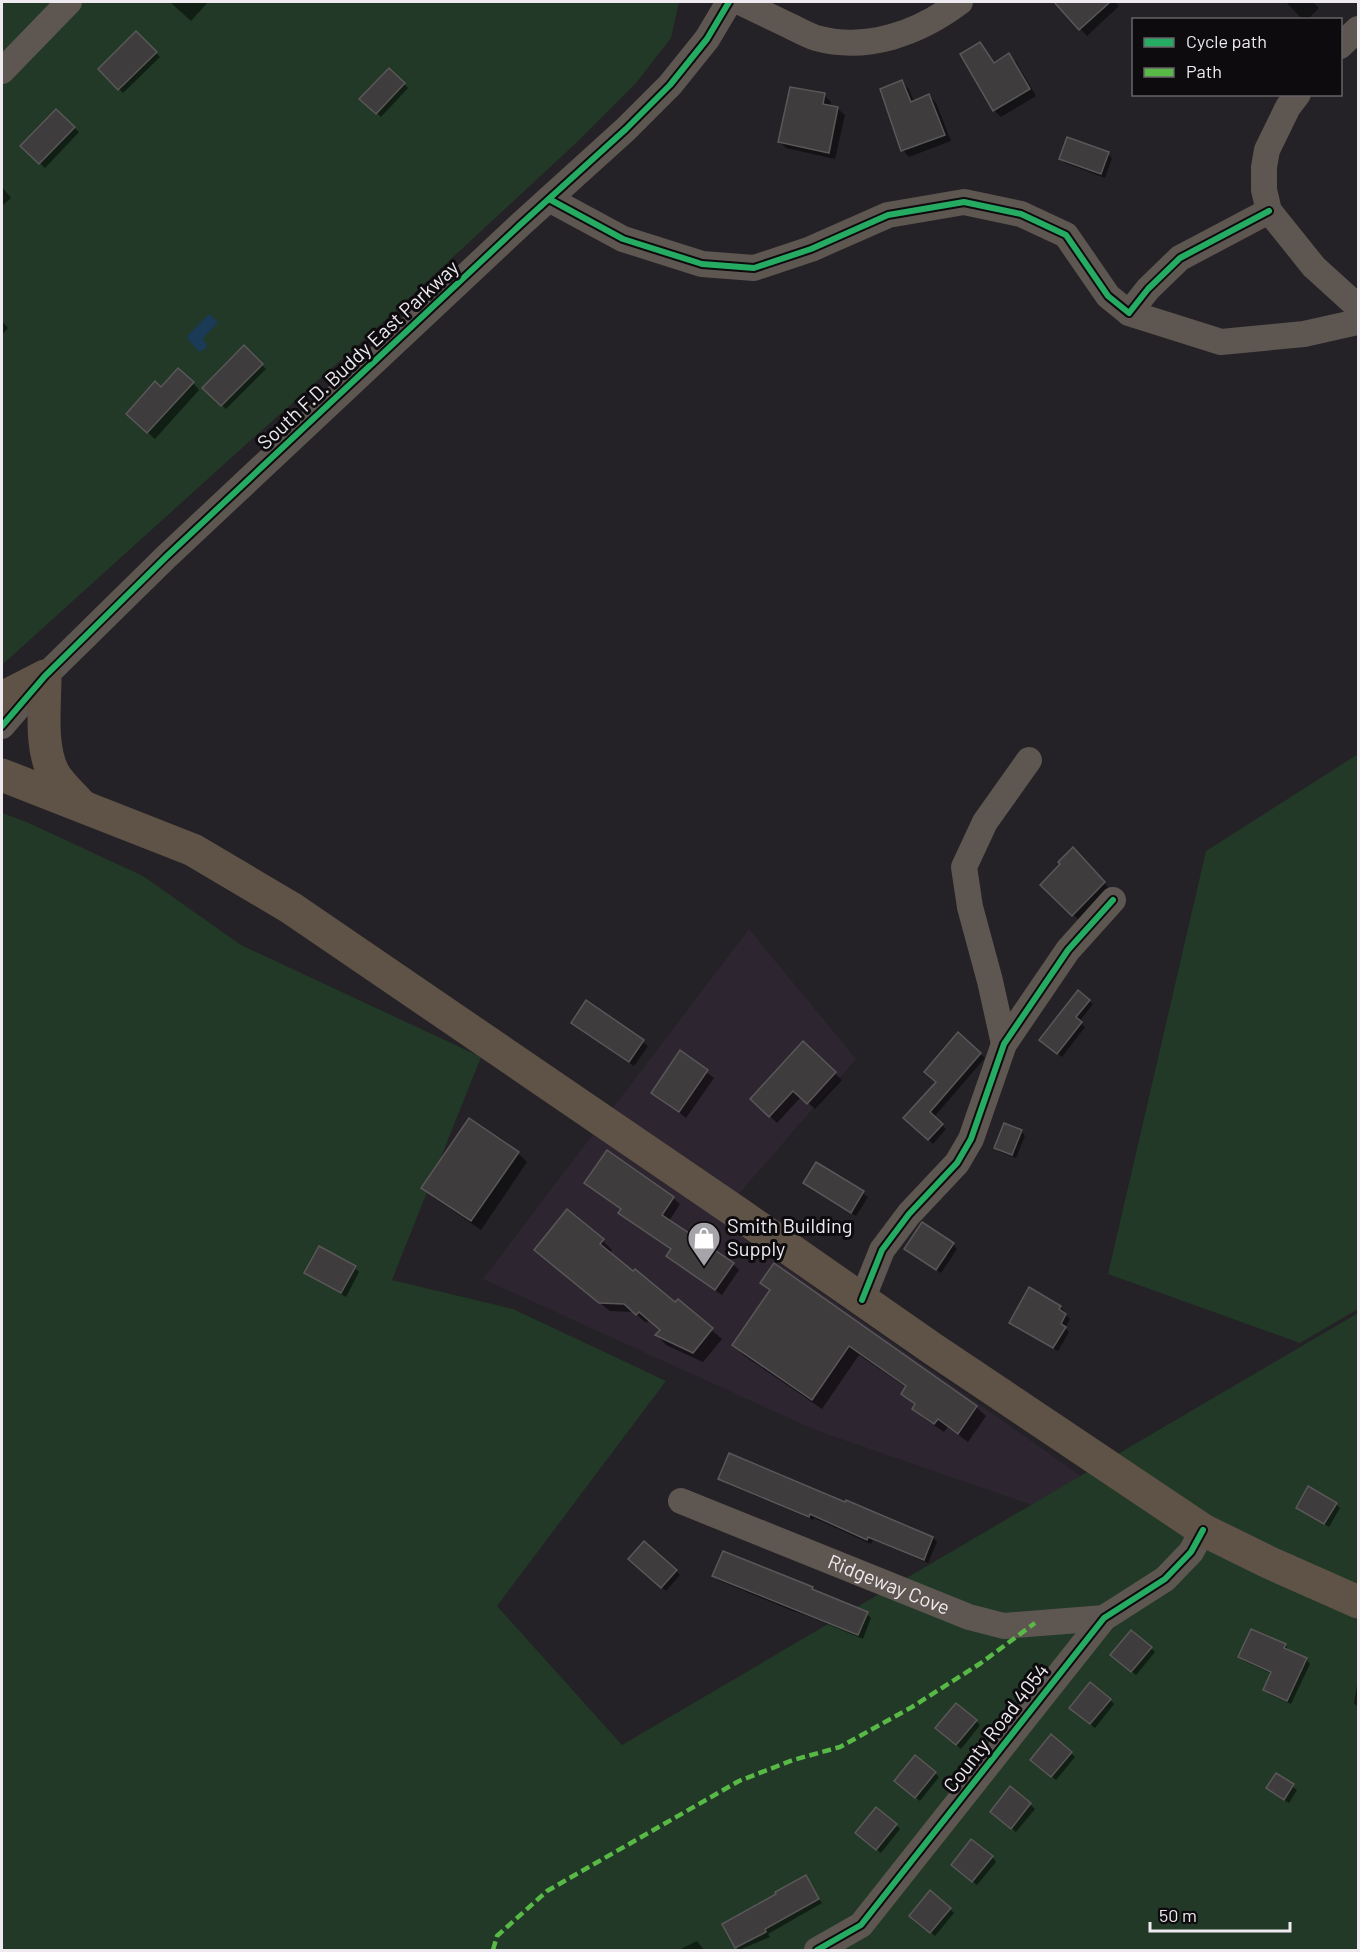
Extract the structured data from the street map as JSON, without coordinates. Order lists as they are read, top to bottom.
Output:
{
  "streets": {
    "street": ["South F.D. Buddy East Parkway", "Ridgeway Cove", "County Road 4054"]
  },
  "crossings": [
    ["Ridgeway Cove", "County Road 4054"]
  ],
  "places": {
    "shop": ["Smith Building Supply"]
  },
  "legend": ["Cycle path", "Path"],
  "scale_bar": "50 m"
}
